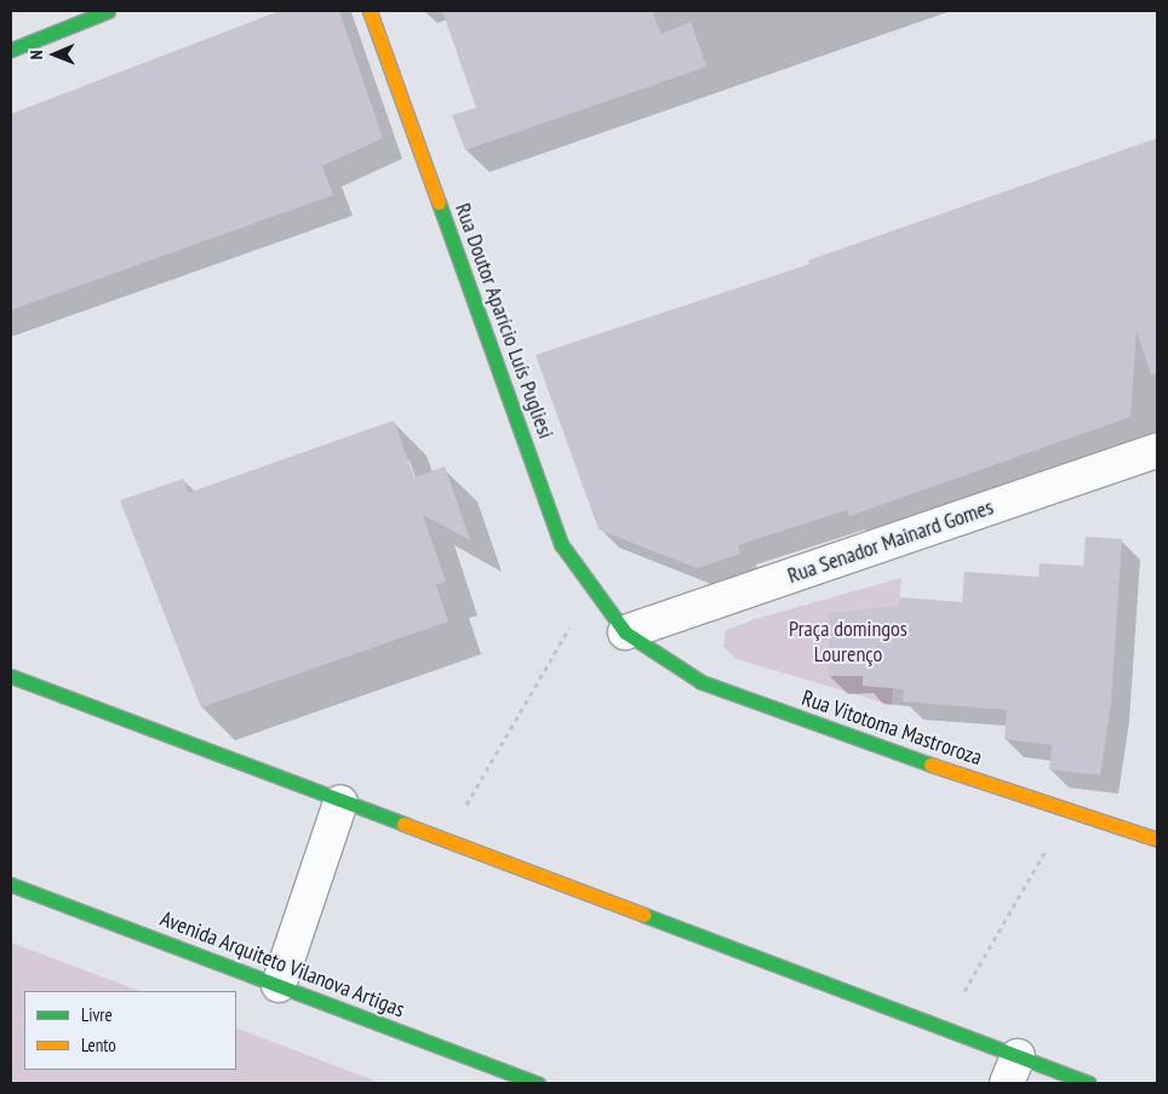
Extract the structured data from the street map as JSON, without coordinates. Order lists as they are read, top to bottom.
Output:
{
  "streets": {
    "street": [
      "Rua Doutor Aparício Luís Pugliesi",
      "Rua Senador Mainard Gomes",
      "Rua Vitotoma Mastroroza",
      "Avenida Arquiteto Vilanova Artigas"
    ]
  },
  "crossings": [
    ["Rua Doutor Aparício Luís Pugliesi", "Rua Senador Mainard Gomes"],
    ["Rua Doutor Aparício Luís Pugliesi", "Rua Vitotoma Mastroroza"],
    ["Rua Senador Mainard Gomes", "Rua Vitotoma Mastroroza"]
  ],
  "parks": ["Praça domingos Lourenço"],
  "legend": ["Livre", "Lento"],
  "north": "left"
}
